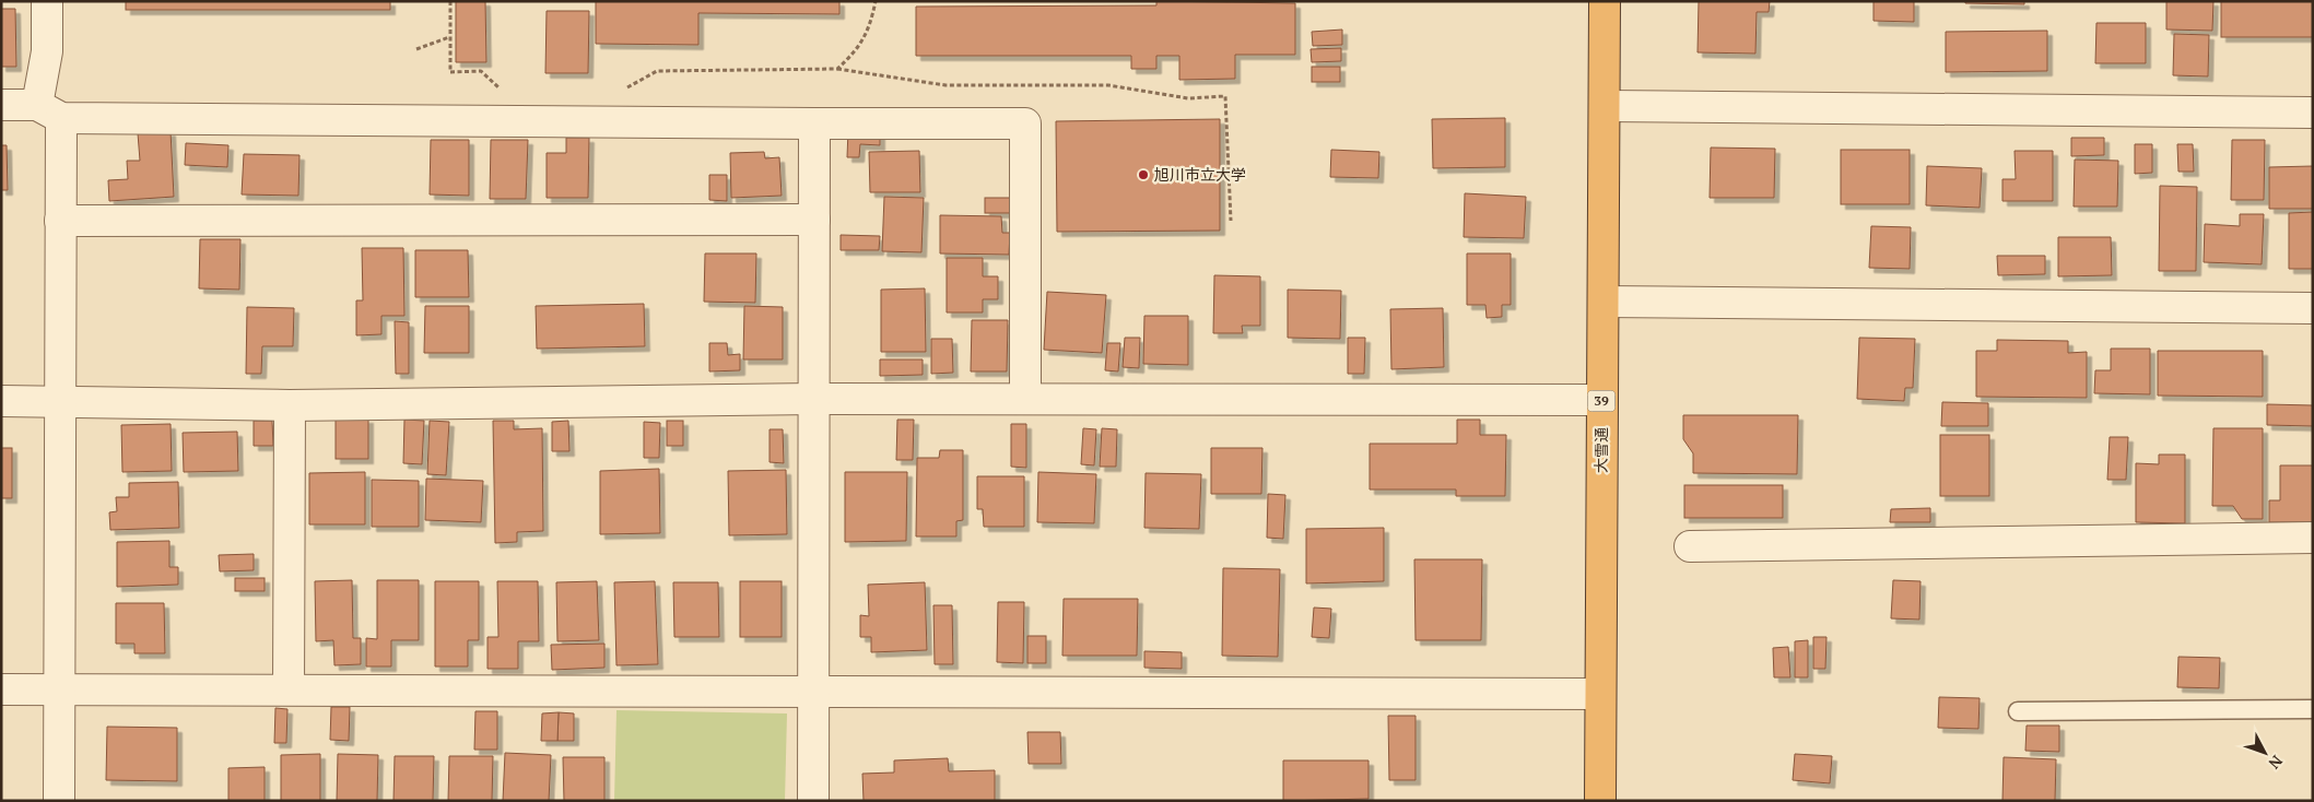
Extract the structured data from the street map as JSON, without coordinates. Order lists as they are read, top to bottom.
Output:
{
  "streets": {
    "highway": ["39", "大雪通"]
  },
  "places": ["旭川市立大学"],
  "north": "bottom right"
}
